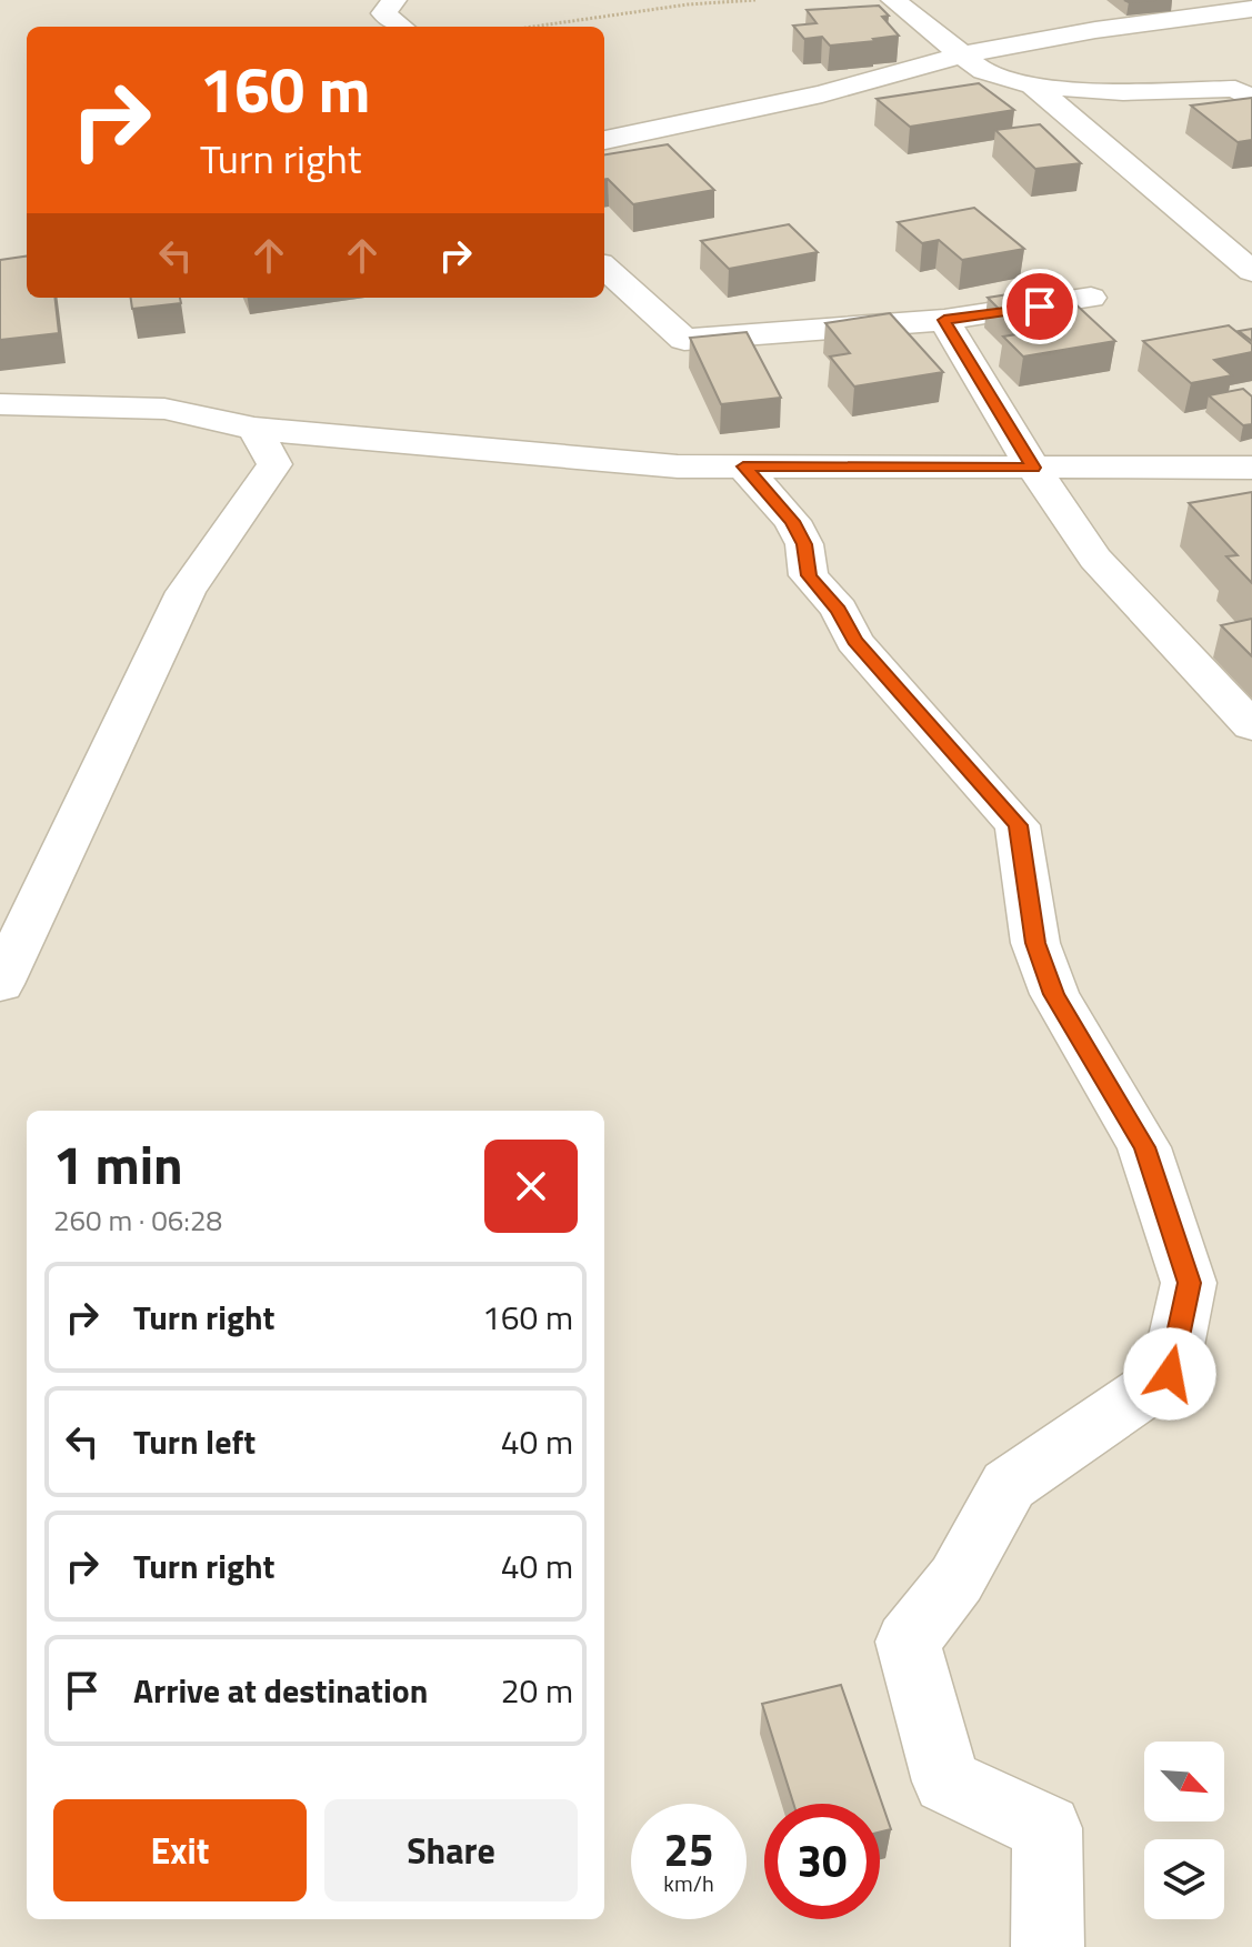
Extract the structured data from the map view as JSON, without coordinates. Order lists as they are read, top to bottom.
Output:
{
  "north": "bottom right",
  "page": {
    "turn": ["160 m", "Turn right"],
    "heading": ["1 min", "260 m · 06:28"],
    "list": [
      {
        "name": "Turn right",
        "value": "160 m"
      },
      {
        "name": "Turn left",
        "value": "40 m"
      },
      {
        "name": "Turn right",
        "value": "40 m"
      },
      {
        "name": "Arrive at destination",
        "value": "20 m"
      }
    ],
    "buttons": ["Exit", "Share"],
    "speed": "25 km/h",
    "limit": "30"
  }
}
